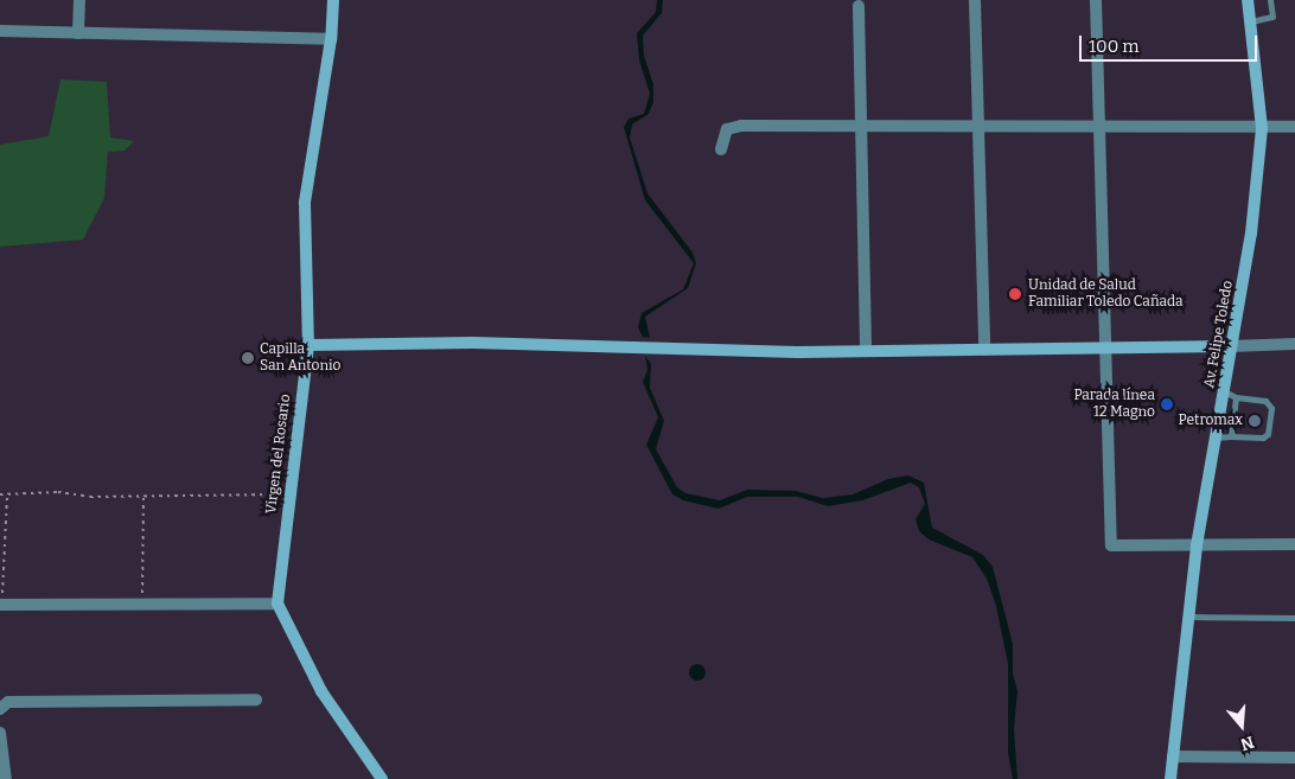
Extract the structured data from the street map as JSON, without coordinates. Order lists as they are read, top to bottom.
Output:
{
  "streets": {
    "street": ["Av. Felipe Toledo", "Virgen del Rosario"]
  },
  "places": [
    "Unidad de Salud Familiar Toledo Cañada",
    "Capilla San Antonio",
    "Parada línea 12 Magno",
    "Petromax"
  ],
  "scale_bar": "100 m",
  "north": "bottom"
}
